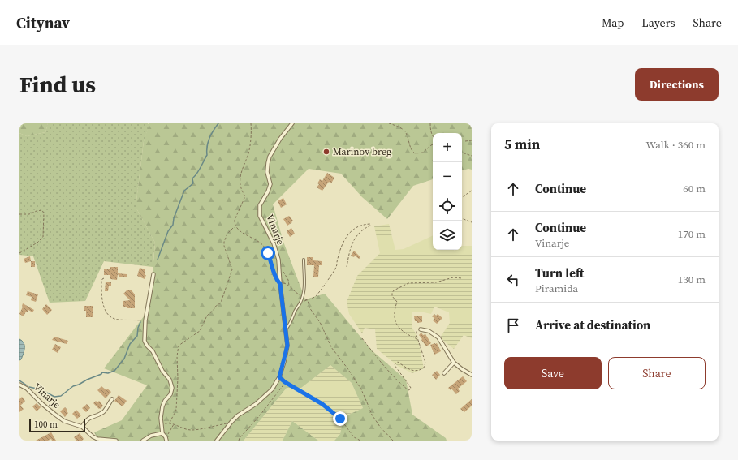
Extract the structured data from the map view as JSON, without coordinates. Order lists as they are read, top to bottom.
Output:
{
  "streets": {
    "street": ["Vinarje"]
  },
  "places": ["Marinov breg"],
  "scale_bar": "100 m",
  "page": {
    "header": "Citynav",
    "nav": ["Map", "Layers", "Share"],
    "buttons": [
      "Directions",
      ["Save", "Share"]
    ],
    "title": "Find us",
    "heading": ["5 min", "Walk · 360 m"],
    "map_buttons": ["+", "−"],
    "list": [
      ["Continue", "60 m"],
      ["Continue", "Vinarje", "170 m"],
      ["Turn left", "Piramida", "130 m"],
      "Arrive at destination"
    ],
    "scale": "100 m"
  }
}
